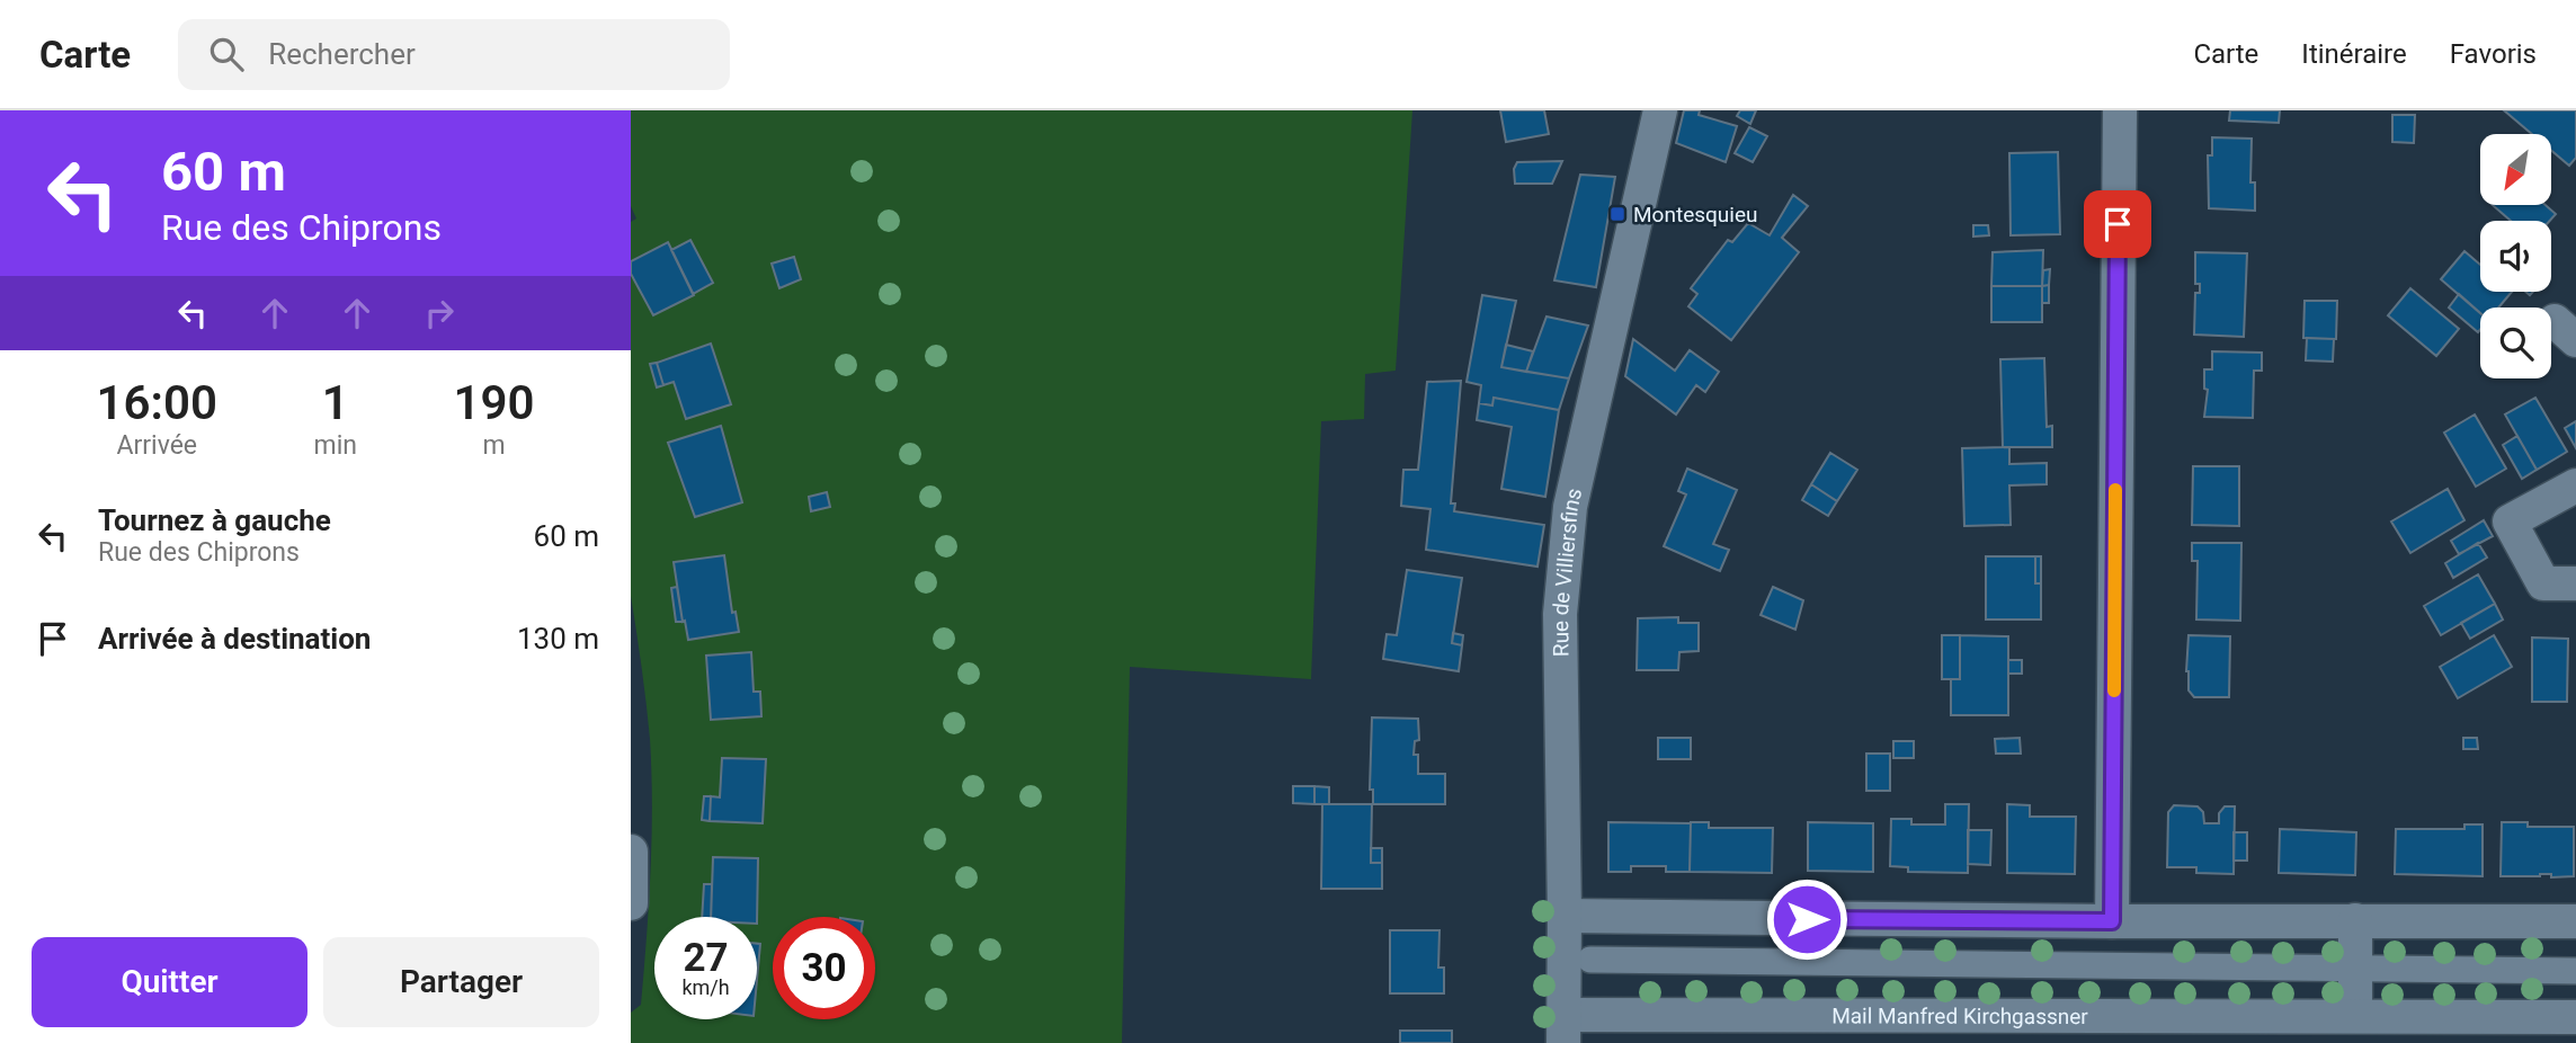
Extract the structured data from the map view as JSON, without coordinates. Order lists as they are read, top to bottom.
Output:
{
  "streets": {
    "street": ["Rue de Villiersfins", "Mail Manfred Kirchgassner"]
  },
  "crossings": [
    ["Rue de Villiersfins", "Mail Manfred Kirchgassner"]
  ],
  "places": {
    "transit": ["Montesquieu"]
  },
  "north": "bottom left",
  "page": {
    "header": "Carte",
    "search": "Rechercher",
    "nav": ["Carte", "Itinéraire", "Favoris"],
    "turn": ["60 m", "Rue des Chiprons"],
    "eta": [
      "16:00",
      "Arrivée",
      "1",
      "min",
      "190",
      "m"
    ],
    "list": [
      {
        "name": "Tournez à gauche",
        "note": "Rue des Chiprons",
        "value": "60 m"
      },
      {
        "name": "Arrivée à destination",
        "value": "130 m"
      }
    ],
    "speed": "27 km/h",
    "limit": "30",
    "buttons": ["Quitter", "Partager"]
  }
}
